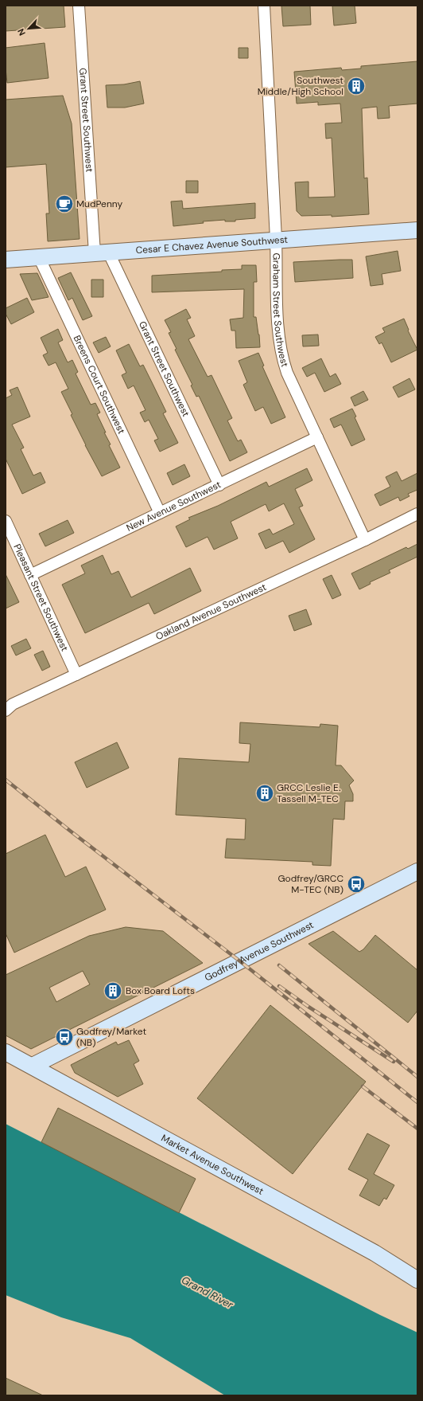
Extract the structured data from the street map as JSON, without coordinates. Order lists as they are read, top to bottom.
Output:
{
  "streets": {
    "main road": ["Cesar E Chavez Avenue Southwest", "Godfrey Avenue Southwest", "Market Avenue Southwest"],
    "street": [
      "Grant Street Southwest",
      "Graham Street Southwest",
      "Breens Court Southwest",
      "New Avenue Southwest",
      "Pleasant Street Southwest",
      "Oakland Avenue Southwest"
    ]
  },
  "crossings": [
    ["Grant Street Southwest", "Cesar E Chavez Avenue Southwest"],
    ["Grant Street Southwest", "New Avenue Southwest"],
    ["Cesar E Chavez Avenue Southwest", "Graham Street Southwest"],
    ["Cesar E Chavez Avenue Southwest", "Breens Court Southwest"],
    ["Graham Street Southwest", "New Avenue Southwest"],
    ["Graham Street Southwest", "Oakland Avenue Southwest"],
    ["Breens Court Southwest", "New Avenue Southwest"],
    ["New Avenue Southwest", "Pleasant Street Southwest"],
    ["Pleasant Street Southwest", "Oakland Avenue Southwest"],
    ["Godfrey Avenue Southwest", "Market Avenue Southwest"]
  ],
  "water": ["Grand River"],
  "places": {
    "building": ["Southwest Middle/High School", "GRCC Leslie E. Tassell M-TEC", "Box Board Lofts"],
    "cafe": ["MudPenny"],
    "bus stop": ["Godfrey/GRCC M-TEC (NB)", "Godfrey/Market (NB)"]
  },
  "north": "bottom left"
}
